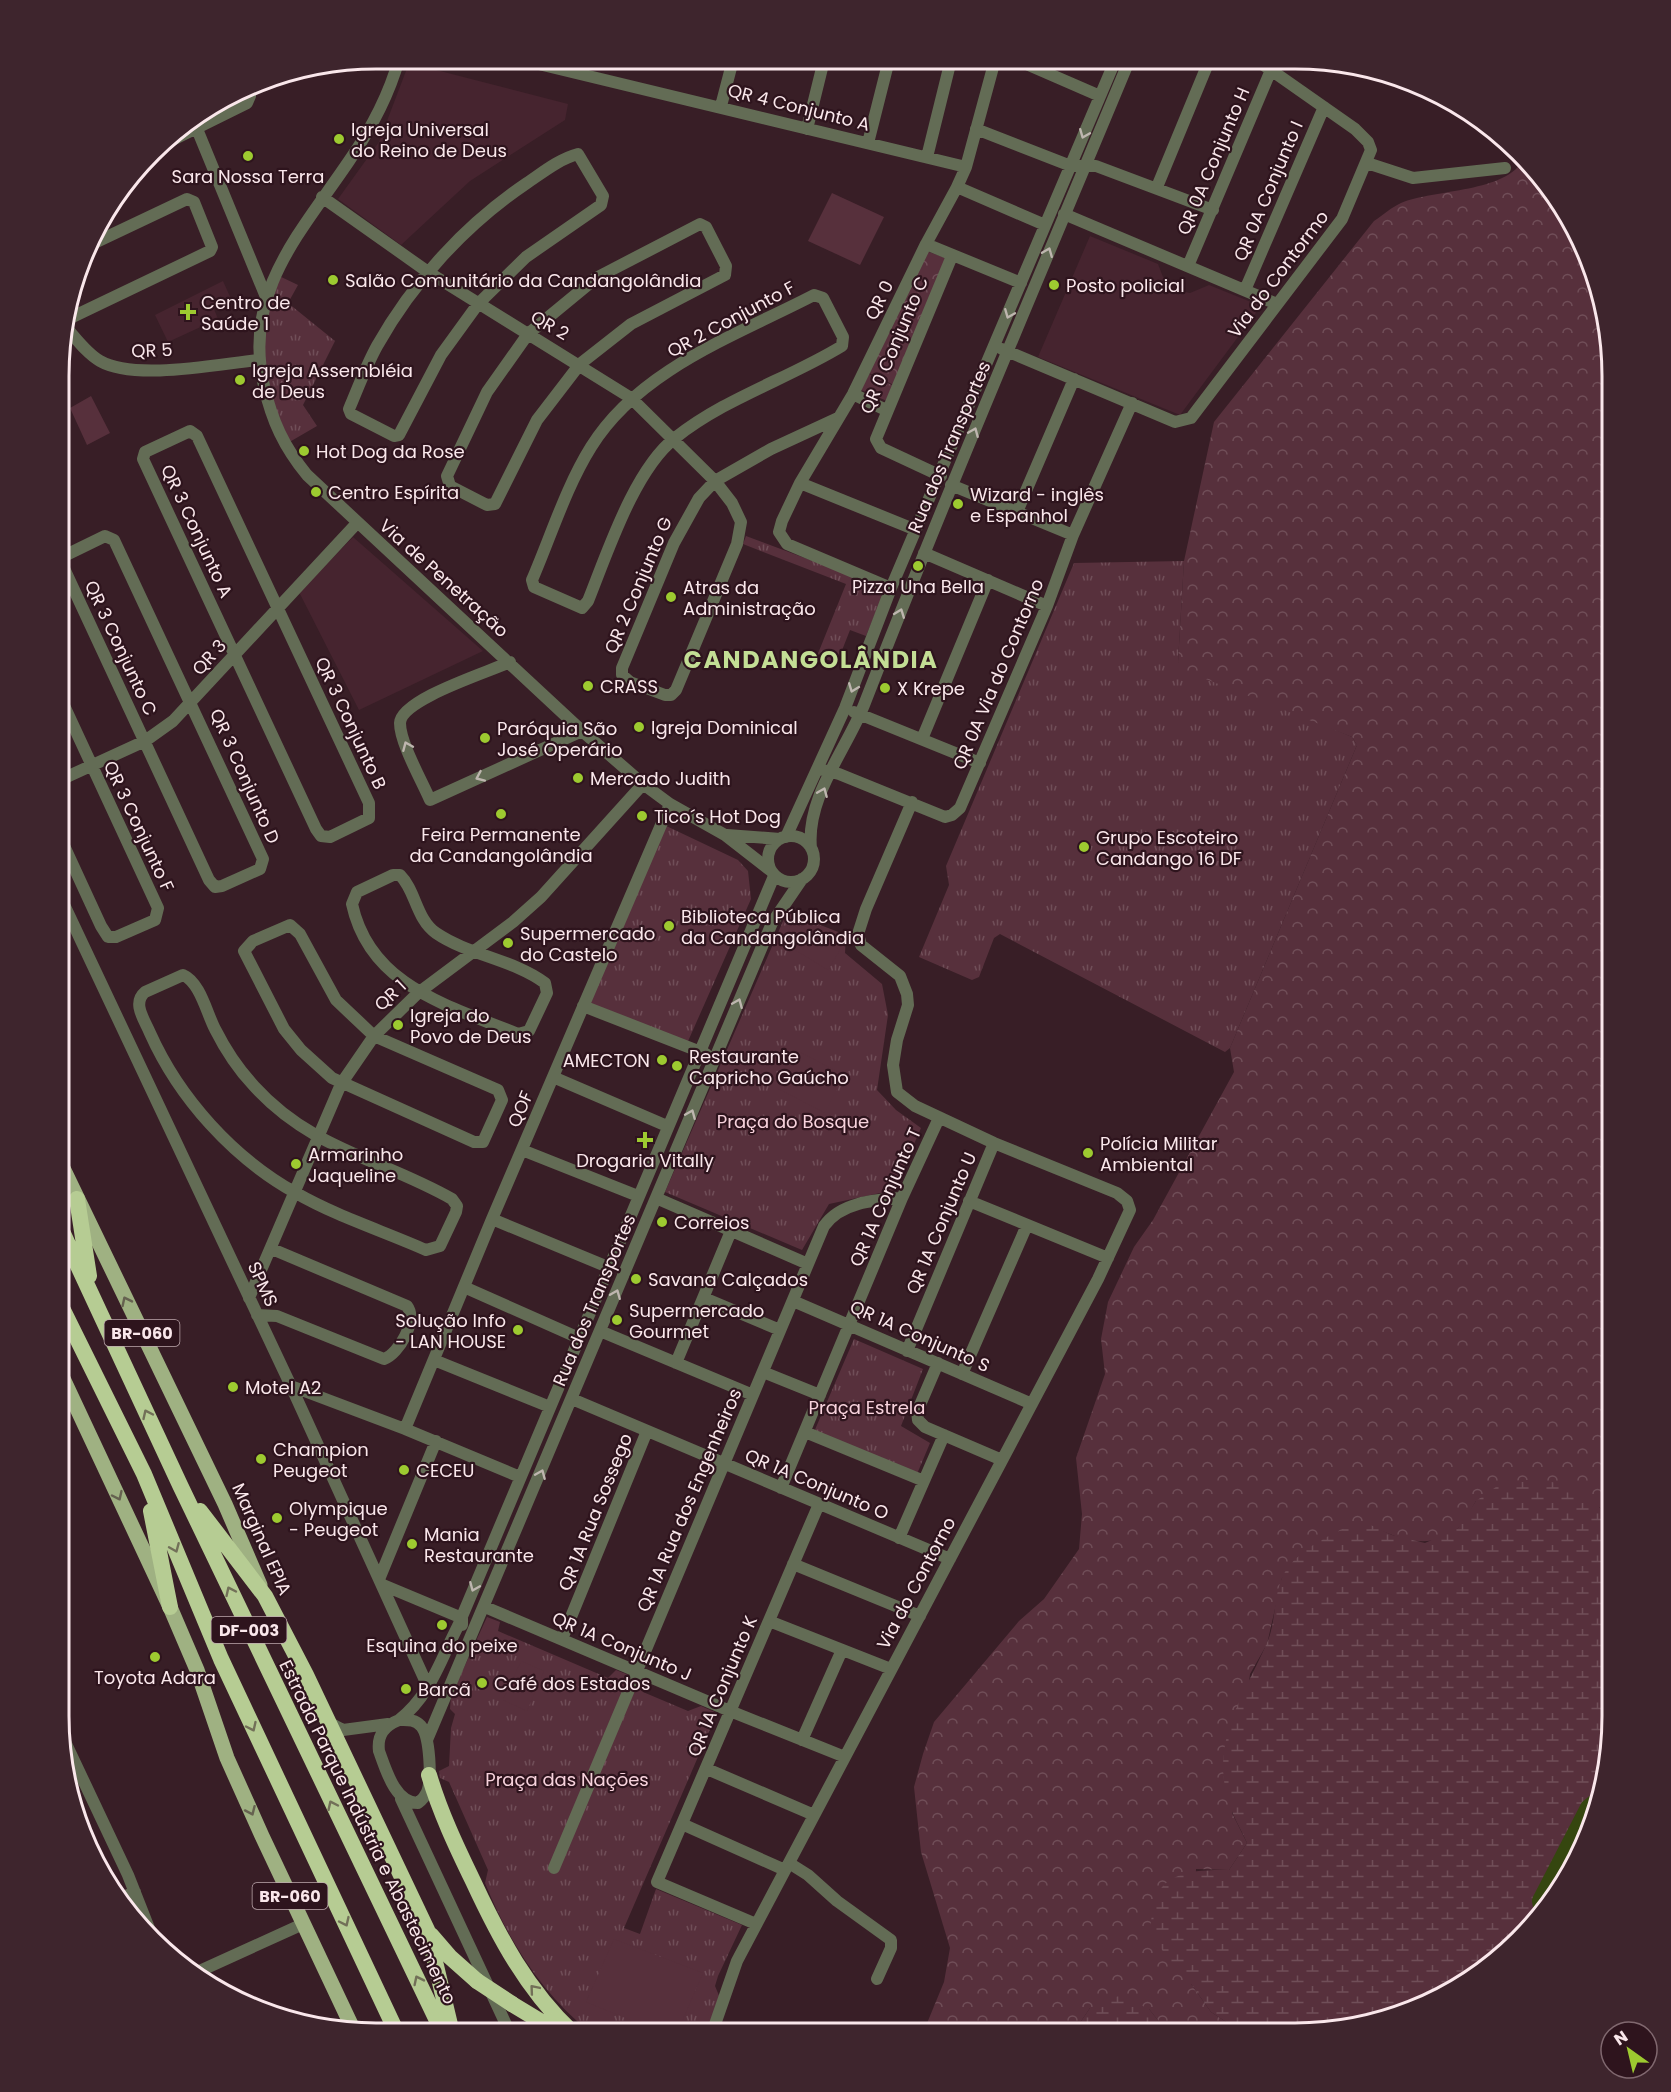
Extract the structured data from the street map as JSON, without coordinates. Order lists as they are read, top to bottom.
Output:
{
  "streets": {
    "highway": [
      "BR-060",
      "Marginal EPIA",
      "DF-003",
      "Estrada Parque Indústria e Abastecimento"
    ],
    "street": [
      "QR 4 Conjunto A",
      "QR 0A Conjunto H",
      "QR 0A Conjunto I",
      "Via do Contormo",
      "QR 0",
      "QR 2 Conjunto F",
      "QR 2",
      "QR 0 Conjunto C",
      "QR 5",
      "Rua dos Transportes",
      "QR 3 Conjunto A",
      "Via de Penetração",
      "QR 2 Conjunto G",
      "QR 3 Conjunto C",
      "QR 3",
      "QR 0A Via do Contorno",
      "QR 3 Conjunto B",
      "QR 3 Conjunto D",
      "QR 3 Conjunto F",
      "QR 1",
      "QOF",
      "QR 1A Conjunto T",
      "QR 1A Conjunto U",
      "SPMS",
      "QR 1A Conjunto S",
      "QR 1A Conjunto O",
      "QR 1A Rua dos Engenheiros",
      "QR 1A Rua Sossego",
      "Via do Contorno",
      "QR 1A Conjunto J",
      "QR 1A Conjunto K"
    ]
  },
  "crossings": [
    ["QR 4 Conjunto A", "QR 0"],
    ["Via do Contormo", "Rua dos Transportes"],
    ["Via do Contormo", "QR 0A Via do Contorno"],
    ["QR 0", "Rua dos Transportes"],
    ["QR 2 Conjunto F", "QR 2"],
    ["QR 2", "Via de Penetração"],
    ["QR 2", "QR 2 Conjunto G"],
    ["QR 0 Conjunto C", "Rua dos Transportes"],
    ["QR 5", "Via de Penetração"],
    ["Rua dos Transportes", "Via de Penetração"],
    ["Rua dos Transportes", "SPMS"],
    ["Rua dos Transportes", "QR 1A Conjunto O"],
    ["Rua dos Transportes", "QR 1A Conjunto J"],
    ["QR 3 Conjunto A", "QR 3"],
    ["QR 3 Conjunto A", "QR 3 Conjunto B"],
    ["Via de Penetração", "QR 3"],
    ["Via de Penetração", "QR 1"],
    ["Via de Penetração", "QOF"],
    ["QR 3 Conjunto C", "QR 3"],
    ["QR 3 Conjunto C", "QR 3 Conjunto D"],
    ["QR 3", "QR 3 Conjunto B"],
    ["QR 3", "QR 3 Conjunto D"],
    ["QR 3", "QR 3 Conjunto F"],
    ["QR 1", "SPMS"],
    ["QR 1A Conjunto T", "QR 1A Conjunto S"],
    ["QR 1A Conjunto T", "QR 1A Conjunto O"],
    ["QR 1A Conjunto T", "QR 1A Rua dos Engenheiros"],
    ["QR 1A Conjunto U", "QR 1A Conjunto S"],
    ["QR 1A Conjunto U", "Via do Contorno"],
    ["BR-060", "Marginal EPIA"],
    ["QR 1A Conjunto S", "QR 1A Rua dos Engenheiros"],
    ["QR 1A Conjunto S", "Via do Contorno"],
    ["QR 1A Conjunto O", "QR 1A Rua dos Engenheiros"],
    ["QR 1A Conjunto O", "QR 1A Rua Sossego"],
    ["QR 1A Conjunto O", "Via do Contorno"],
    ["QR 1A Conjunto O", "QR 1A Conjunto K"],
    ["QR 1A Rua dos Engenheiros", "QR 1A Conjunto J"],
    ["QR 1A Rua Sossego", "QR 1A Conjunto J"],
    ["Via do Contorno", "QR 1A Conjunto J"],
    ["Via do Contorno", "QR 1A Conjunto K"],
    ["QR 1A Conjunto J", "QR 1A Conjunto K"]
  ],
  "districts": ["CANDANGOLÂNDIA"],
  "parks": ["Praça do Bosque", "Praça Estrela", "Praça das Nações"],
  "places": {
    "other": [
      "Igreja Universal do Reino de Deus",
      "Sara Nossa Terra",
      "Salão Comunitário da Candangolândia",
      "Posto policial",
      "Igreja Assembléia de Deus",
      "Hot Dog da Rose",
      "Centro Espírita",
      "Wizard - inglês e Espanhol",
      "Pizza Una Bella",
      "Atras da Administração",
      "CRASS",
      "X Krepe",
      "Igreja Dominical",
      "Paróquia São José Operário",
      "Mercado Judith",
      "Feira Permanente da Candangolândia",
      "Tico´s Hot Dog",
      "Grupo Escoteiro Candango 16 DF",
      "Biblioteca Pública da Candangolândia",
      "Supermercado do Castelo",
      "Igreja do Povo de Deus",
      "AMECTON",
      "Restaurante Capricho Gaúcho",
      "Polícia Militar Ambiental",
      "Armarinho Jaqueline",
      "Correios",
      "Savana Calçados",
      "Supermercado Gourmet",
      "Solução Info - LAN HOUSE",
      "Motel A2",
      "Champion Peugeot",
      "CECEU",
      "Olympique - Peugeot",
      "Mania Restaurante",
      "Esquina do peixe",
      "Toyota Adara",
      "Café dos Estados",
      "Barcã"
    ],
    "health": ["Centro de Saúde 1", "Drogaria Vitally"]
  },
  "north": "top left"
}
